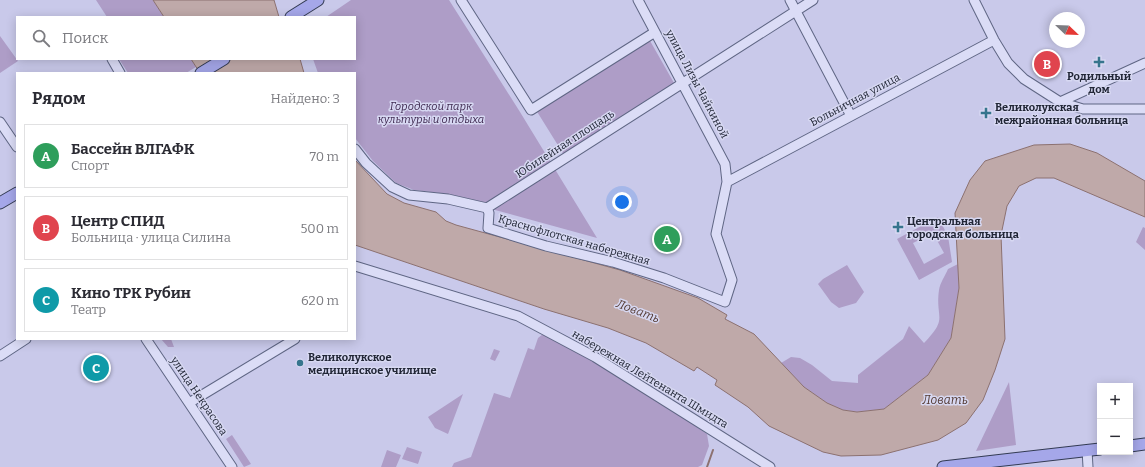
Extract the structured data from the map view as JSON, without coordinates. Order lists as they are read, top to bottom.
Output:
{
  "streets": {
    "street": [
      "улица Лизы Чайкиной",
      "Больничная улица",
      "Юбилейная площадь",
      "Краснофлотская набережная",
      "набережная Лейтенанта Шмидта",
      "улица Некрасова"
    ]
  },
  "crossings": [
    ["улица Лизы Чайкиной", "Больничная улица"],
    ["улица Лизы Чайкиной", "Юбилейная площадь"],
    ["улица Лизы Чайкиной", "Краснофлотская набережная"],
    ["Больничная улица", "Краснофлотская набережная"],
    ["Юбилейная площадь", "Краснофлотская набережная"]
  ],
  "water": ["Ловать"],
  "parks": ["Городской парк культуры и отдыха"],
  "places": {
    "health": ["Родильный дом", "Великолукская межрайонная больница", "Центральная городская больница"],
    "other": ["Великолукское медицинское училище"]
  },
  "north": "bottom right",
  "page": {
    "search": "Поиск",
    "pins": ["B", "A", "C"],
    "heading": ["Рядом", "Найдено: 3"],
    "list": [
      {
        "mark": "A",
        "name": "Бассейн ВЛГАФК",
        "note": "Спорт",
        "value": "70 m"
      },
      {
        "mark": "B",
        "name": "Центр СПИД",
        "note": "Больница · улица Силина",
        "value": "500 m"
      },
      {
        "mark": "C",
        "name": "Кино ТРК Рубин",
        "note": "Театр",
        "value": "620 m"
      }
    ],
    "map_buttons": ["+", "−"]
  }
}
